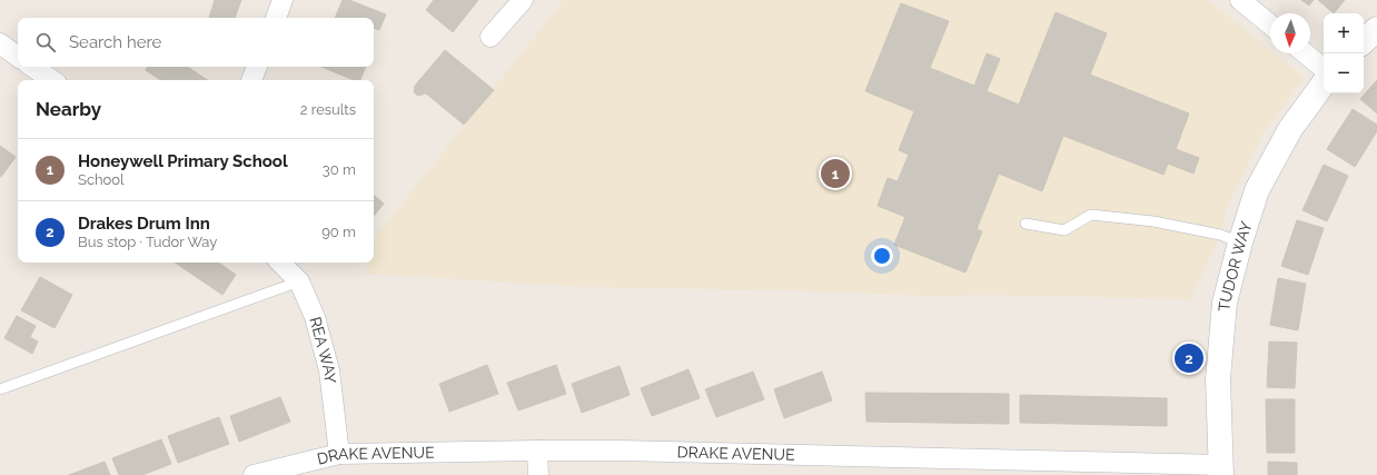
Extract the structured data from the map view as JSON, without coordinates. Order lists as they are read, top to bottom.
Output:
{
  "streets": {
    "street": ["TUDOR WAY", "REA WAY", "DRAKE AVENUE"]
  },
  "crossings": [
    ["TUDOR WAY", "DRAKE AVENUE"],
    ["REA WAY", "DRAKE AVENUE"]
  ],
  "north": "bottom",
  "page": {
    "map_buttons": ["+", "−"],
    "search": "Search here",
    "heading": ["Nearby", "2 results"],
    "list": [
      {
        "mark": "1",
        "name": "Honeywell Primary School",
        "note": "School",
        "value": "30 m"
      },
      {
        "mark": "2",
        "name": "Drakes Drum Inn",
        "note": "Bus stop · Tudor Way",
        "value": "90 m"
      }
    ],
    "pins": ["1", "2"]
  }
}
